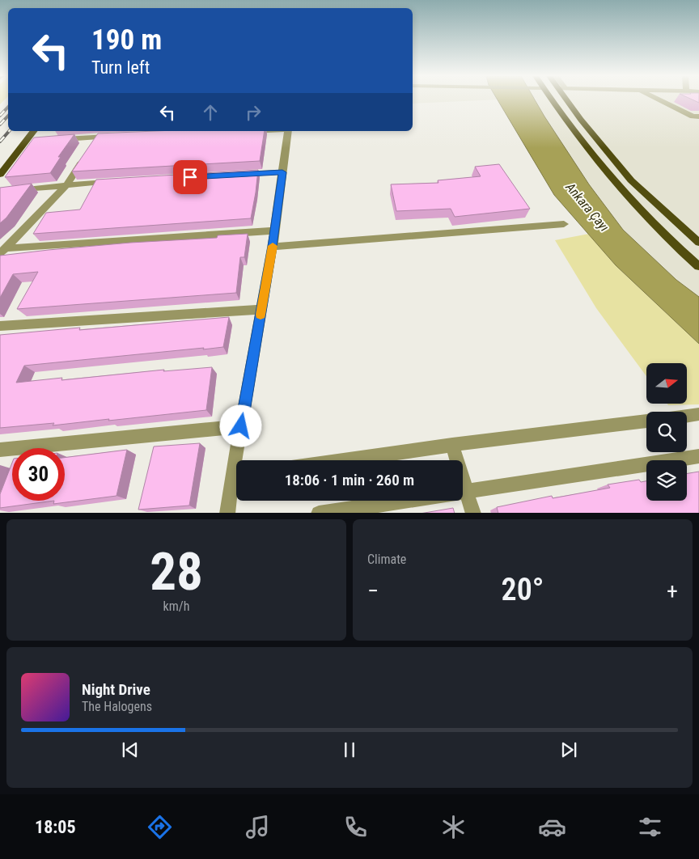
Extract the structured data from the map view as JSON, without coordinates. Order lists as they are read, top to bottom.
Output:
{
  "water": ["Ankara Çayı"],
  "north": "right",
  "page": {
    "turn": ["190 m", "Turn left"],
    "limit": "30",
    "trip": "18:06 · 1 min · 260 m",
    "tile": [
      ["28", "km/h"],
      "Climate"
    ],
    "heat": ["−", "20°", "+"],
    "song": ["Night Drive", "The Halogens"],
    "tabs": "18:05"
  }
}
